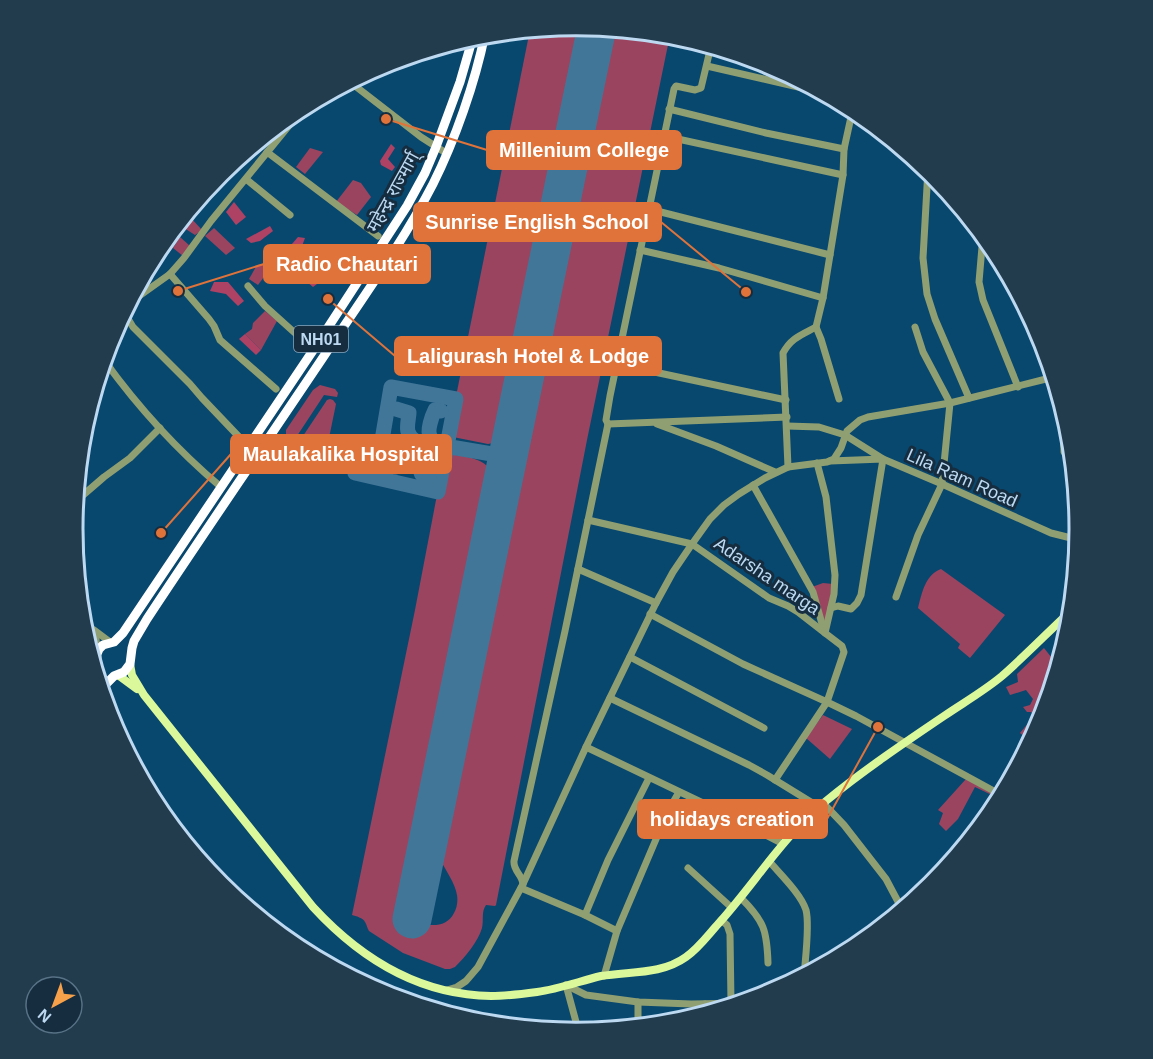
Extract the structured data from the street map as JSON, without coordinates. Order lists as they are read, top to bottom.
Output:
{
  "streets": {
    "highway": ["महेन्द्र राज्मार्ग्", "NH01"],
    "street": ["Lila Ram Road", "Adarsha marga"]
  },
  "crossings": [
    ["Lila Ram Road", "Adarsha marga"]
  ],
  "places": [
    "Millenium College",
    "Radio Chautari",
    "Sunrise English School",
    "Laligurash Hotel & Lodge",
    "Maulakalika Hospital",
    "holidays creation"
  ],
  "north": "bottom left"
}
